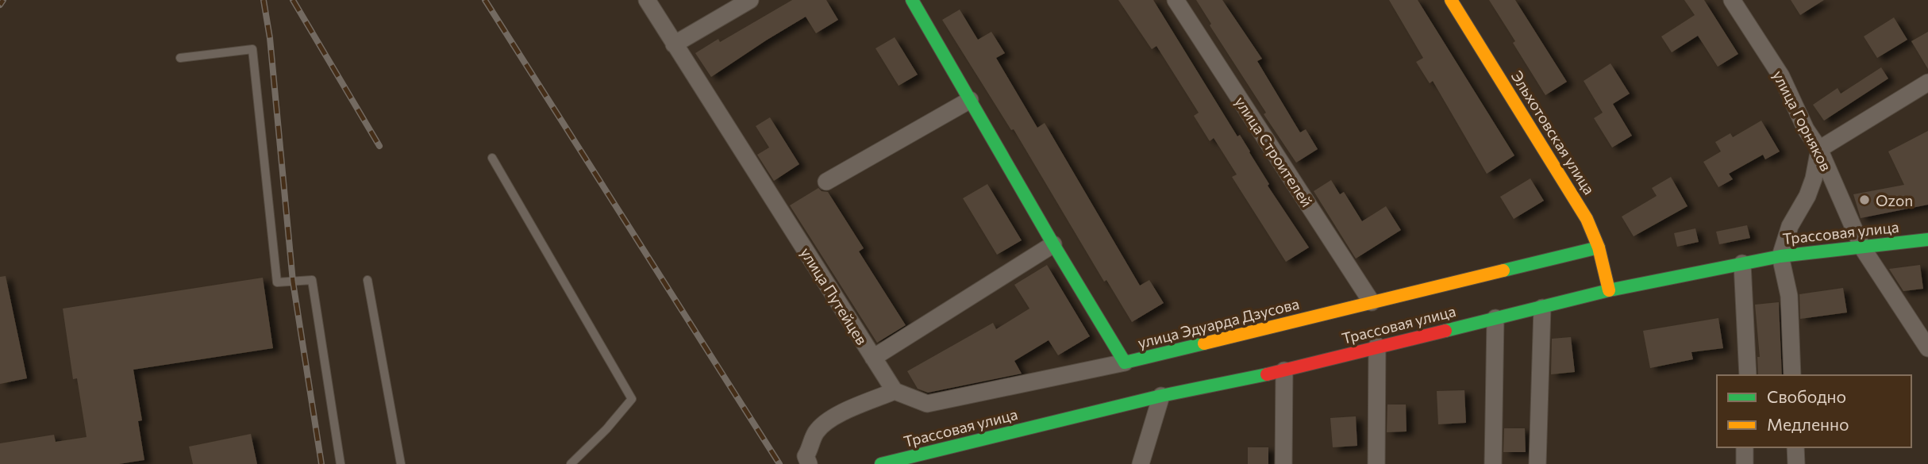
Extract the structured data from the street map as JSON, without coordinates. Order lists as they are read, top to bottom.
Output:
{
  "streets": {
    "street": [
      "улица Горняков",
      "Эльхотовская улица",
      "улица Строителей",
      "Трассовая улица",
      "улица Путейцев",
      "улица Эдуарда Дзусова"
    ]
  },
  "crossings": [
    ["улица Горняков", "Трассовая улица"],
    ["Эльхотовская улица", "Трассовая улица"],
    ["Эльхотовская улица", "улица Эдуарда Дзусова"],
    ["улица Строителей", "улица Эдуарда Дзусова"]
  ],
  "places": ["Ozon"],
  "legend": ["Свободно", "Медленно"]
}
